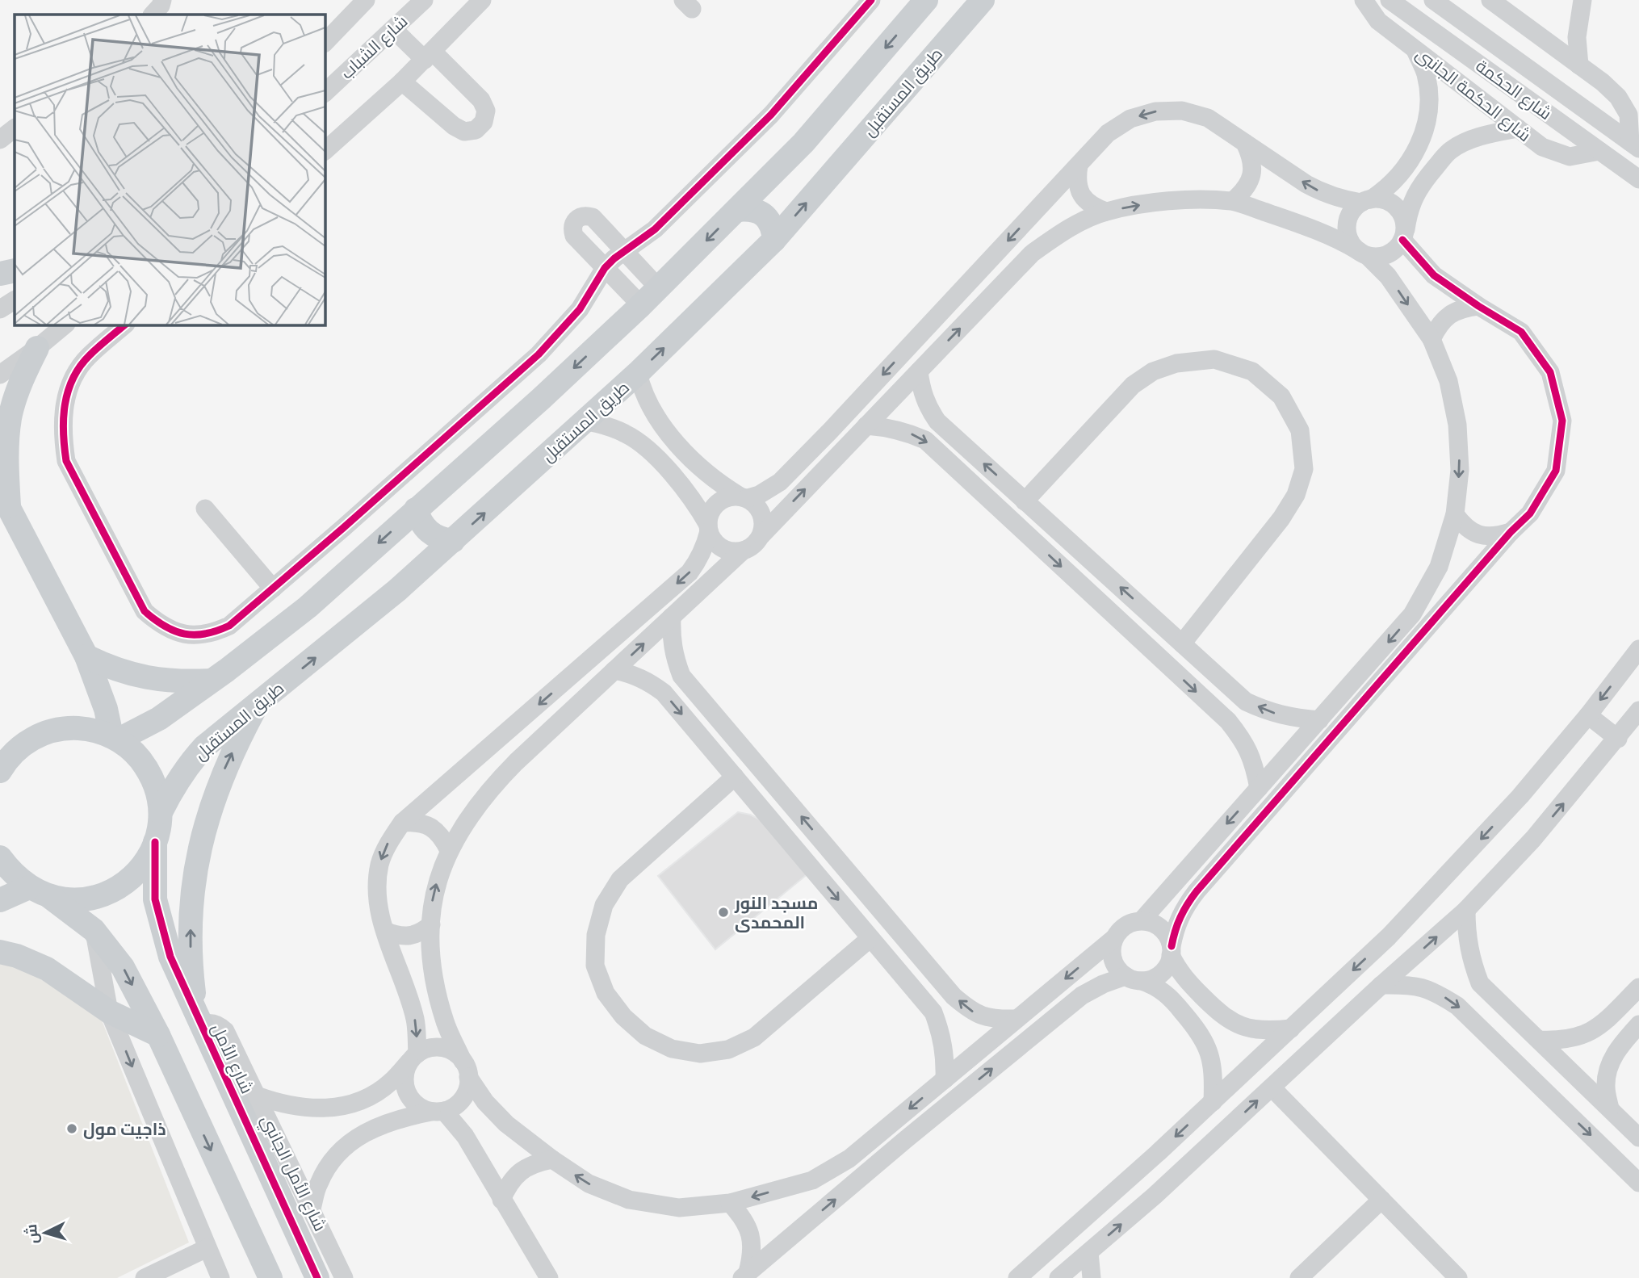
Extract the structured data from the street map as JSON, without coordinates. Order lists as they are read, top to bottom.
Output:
{
  "streets": {
    "main road": ["طريق المستقبل", "شارع الأمل"],
    "street": [
      "شارع الشباب",
      "شارع الحكمة",
      "شارع الحكمة الجانبى",
      "شارع الأمل الجانبي"
    ]
  },
  "crossings": [
    ["شارع الحكمة", "شارع الحكمة الجانبى"],
    ["شارع الأمل", "شارع الأمل الجانبي"]
  ],
  "places": ["مسجد النور المحمدى", "ذاجيت مول"],
  "north": "left"
}
